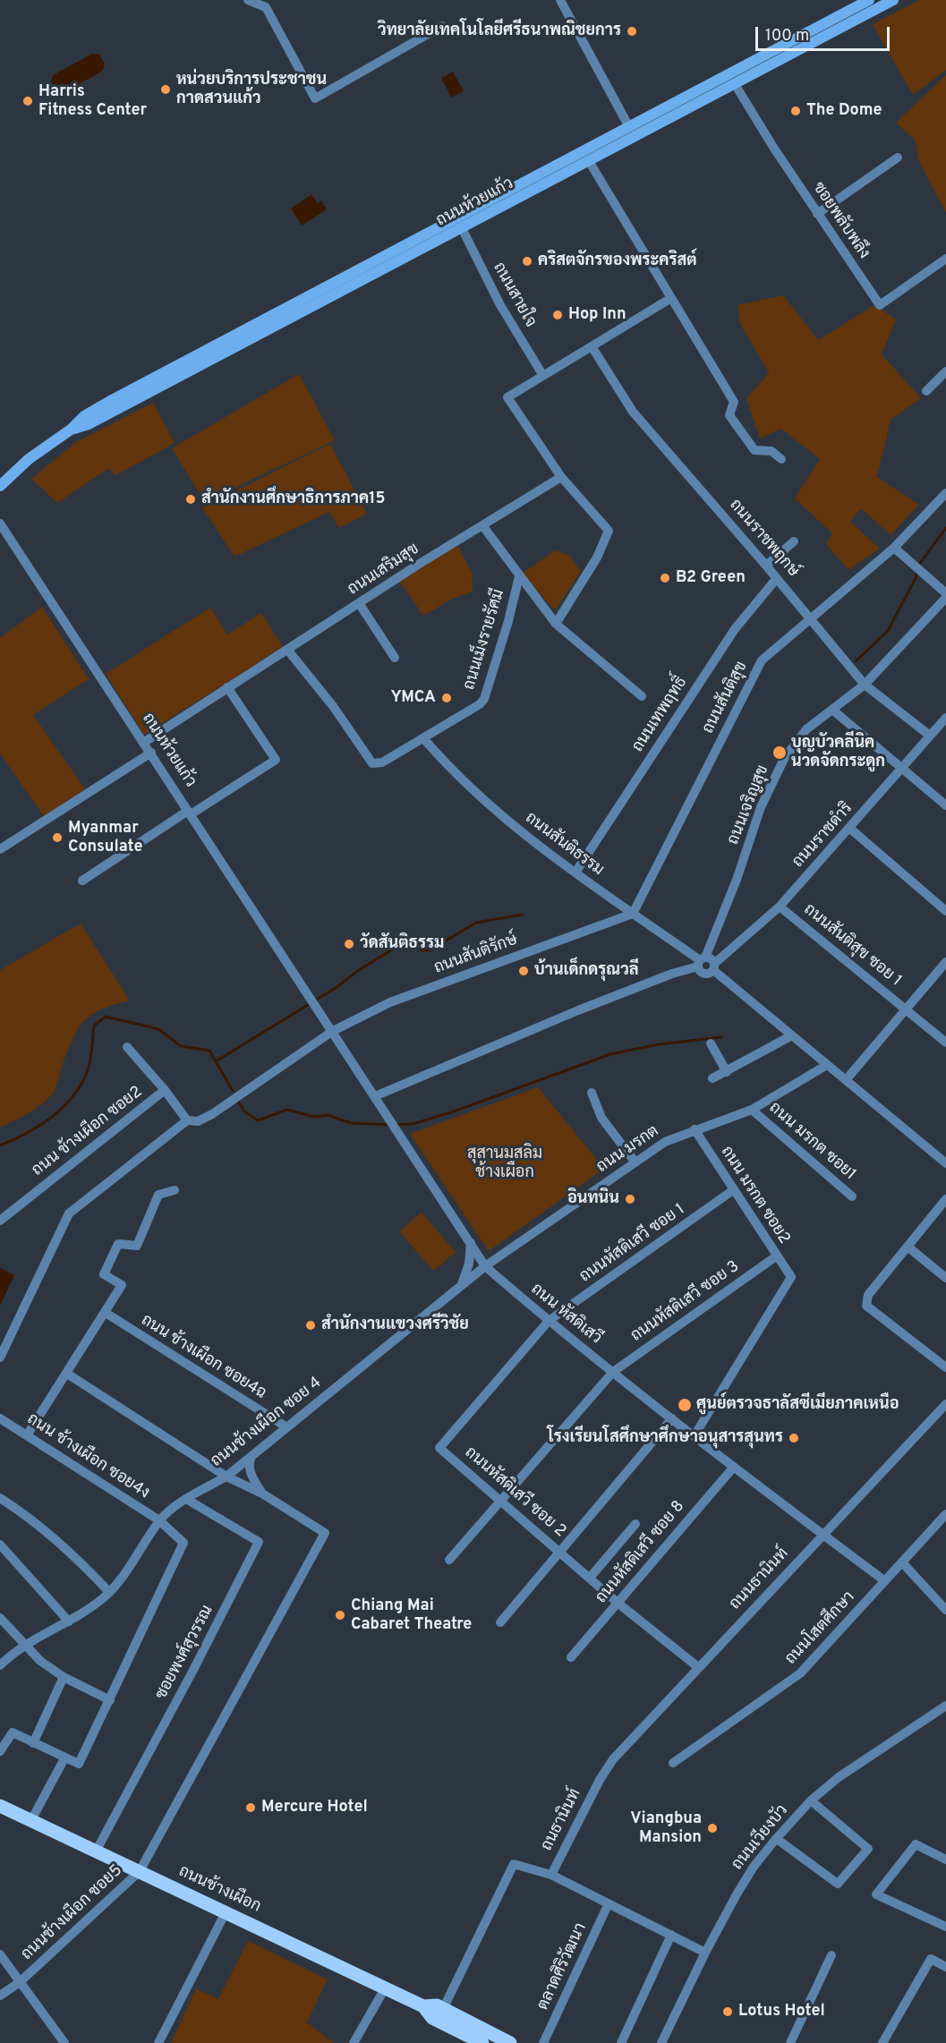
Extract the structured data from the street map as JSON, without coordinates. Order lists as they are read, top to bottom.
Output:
{
  "streets": {
    "main road": ["ถนนห้วยแก้ว", "ถนนช้างเผือก"],
    "street": [
      "ซอยพลับพลึง",
      "ถนนสายใจ",
      "ถนนราชพฤกษ์",
      "ถนนเสริมสุข",
      "ถนนเม็งรายรัศมี",
      "ถนนสันติสุข",
      "ถนนเทพฤทธิ์",
      "ถนนเจริญสุข",
      "ถนนราชดำริ",
      "ถนนสันติธรรม",
      "ถนนสันติสุข ซอย 1",
      "ถนนสันติรักษ์",
      "ถนน ช้างเผือก ซอย2",
      "ถนน มรกต ซอย1",
      "ถนน มรกต",
      "ถนน มรกต ซอย2",
      "ถนนหัสดิเสวี ซอย 1",
      "ถนนหัสดิเสวี ซอย 3",
      "ถนน หัสดิเสวี",
      "ถนน ช้างเผือก ซอย4ฉ",
      "ถนนช้างเผือก ซอย 4",
      "ถนน ช้างเผือก ซอย4ง",
      "ถนนหัสดิเสวี ซอย 2",
      "ถนนหัสดิเสวี ซอย 8",
      "ถนนธานินท์",
      "ถนนโสตศึกษา",
      "ซอยพงศ์สุวรรณ",
      "ถนธานินท์",
      "ถนนเวียงบัว",
      "ถนนช้างเผือก ซอย5",
      "ตลาดศิริวัฒนา"
    ]
  },
  "crossings": [
    ["ถนนห้วยแก้ว", "ซอยพลับพลึง"],
    ["ถนนห้วยแก้ว", "ถนนสายใจ"],
    ["ถนนห้วยแก้ว", "ถนนเสริมสุข"],
    ["ถนนห้วยแก้ว", "ถนน หัสดิเสวี"],
    ["ถนนราชพฤกษ์", "ถนนสันติสุข"],
    ["ถนนราชพฤกษ์", "ถนนเทพฤทธิ์"],
    ["ถนนราชพฤกษ์", "ถนนเจริญสุข"],
    ["ถนนราชพฤกษ์", "ถนนราชดำริ"],
    ["ถนนเสริมสุข", "ถนนเม็งรายรัศมี"],
    ["ถนนเม็งรายรัศมี", "ถนนสันติธรรม"],
    ["ถนนสันติสุข", "ถนนสันติธรรม"],
    ["ถนนสันติสุข", "ถนนสันติรักษ์"],
    ["ถนนเทพฤทธิ์", "ถนนสันติธรรม"],
    ["ถนนเจริญสุข", "ถนนสันติธรรม"],
    ["ถนนราชดำริ", "ถนนสันติธรรม"],
    ["ถนนราชดำริ", "ถนนสันติสุข ซอย 1"],
    ["ถนนสันติธรรม", "ถนนสันติรักษ์"],
    ["ถนนสันติรักษ์", "ถนน หัสดิเสวี"],
    ["ถนน มรกต ซอย1", "ถนน มรกต"],
    ["ถนน มรกต", "ถนน มรกต ซอย2"],
    ["ถนน มรกต", "ถนน หัสดิเสวี"],
    ["ถนน มรกต", "ถนนช้างเผือก ซอย 4"],
    ["ถนน มรกต ซอย2", "ถนนหัสดิเสวี ซอย 1"],
    ["ถนน มรกต ซอย2", "ถนนหัสดิเสวี ซอย 3"],
    ["ถนน มรกต ซอย2", "ถนน หัสดิเสวี"],
    ["ถนนหัสดิเสวี ซอย 1", "ถนน หัสดิเสวี"],
    ["ถนนหัสดิเสวี ซอย 1", "ถนนหัสดิเสวี ซอย 2"],
    ["ถนนหัสดิเสวี ซอย 3", "ถนน หัสดิเสวี"],
    ["ถนนหัสดิเสวี ซอย 3", "ถนนหัสดิเสวี ซอย 2"],
    ["ถนน หัสดิเสวี", "ถนนช้างเผือก ซอย 4"],
    ["ถนน หัสดิเสวี", "ถนนหัสดิเสวี ซอย 2"],
    ["ถนน หัสดิเสวี", "ถนนหัสดิเสวี ซอย 8"],
    ["ถนน หัสดิเสวี", "ถนนธานินท์"],
    ["ถนน หัสดิเสวี", "ถนนโสตศึกษา"],
    ["ถนน ช้างเผือก ซอย4ฉ", "ถนนช้างเผือก ซอย 4"],
    ["ถนนช้างเผือก ซอย 4", "ถนน ช้างเผือก ซอย4ง"],
    ["ถนนช้างเผือก ซอย 4", "ซอยพงศ์สุวรรณ"],
    ["ถนนหัสดิเสวี ซอย 2", "ถนนหัสดิเสวี ซอย 8"],
    ["ถนนหัสดิเสวี ซอย 2", "ถนนธานินท์"],
    ["ถนนธานินท์", "ถนธานินท์"],
    ["ซอยพงศ์สุวรรณ", "ถนนช้างเผือก"],
    ["ถนนช้างเผือก", "ถนนช้างเผือก ซอย5"]
  ],
  "parks": ["สุสานมุสลิม ช้างเผือก"],
  "places": [
    "วิทยาลัยเทคโนโลยีศรีธนาพณิชยการ",
    "หน่วยบริการประชาชน กาดสวนแก้ว",
    "Harris Fitness Center",
    "The Dome",
    "คริสตจักรของพระคริสต์",
    "Hop Inn",
    "สำนักงานศึกษาธิการภาค15",
    "B2 Green",
    "YMCA",
    "บุญบัวคลีนิค นวดจัดกระดูก",
    "Myanmar Consulate",
    "วัดสันติธรรม",
    "บ้านเด็กดรุณวลี",
    "อินทนิน",
    "สำนักงานแขวงศรีวิชัย",
    "ศูนย์ตรวจธาลัสซีเมียภาคเหนือ",
    "โรงเรียนโสศึกษาศึกษาอนุสารสุนทร",
    "Chiang Mai Cabaret Theatre",
    "Mercure Hotel",
    "Viangbua Mansion",
    "Lotus Hotel"
  ],
  "scale_bar": "100 m"
}
